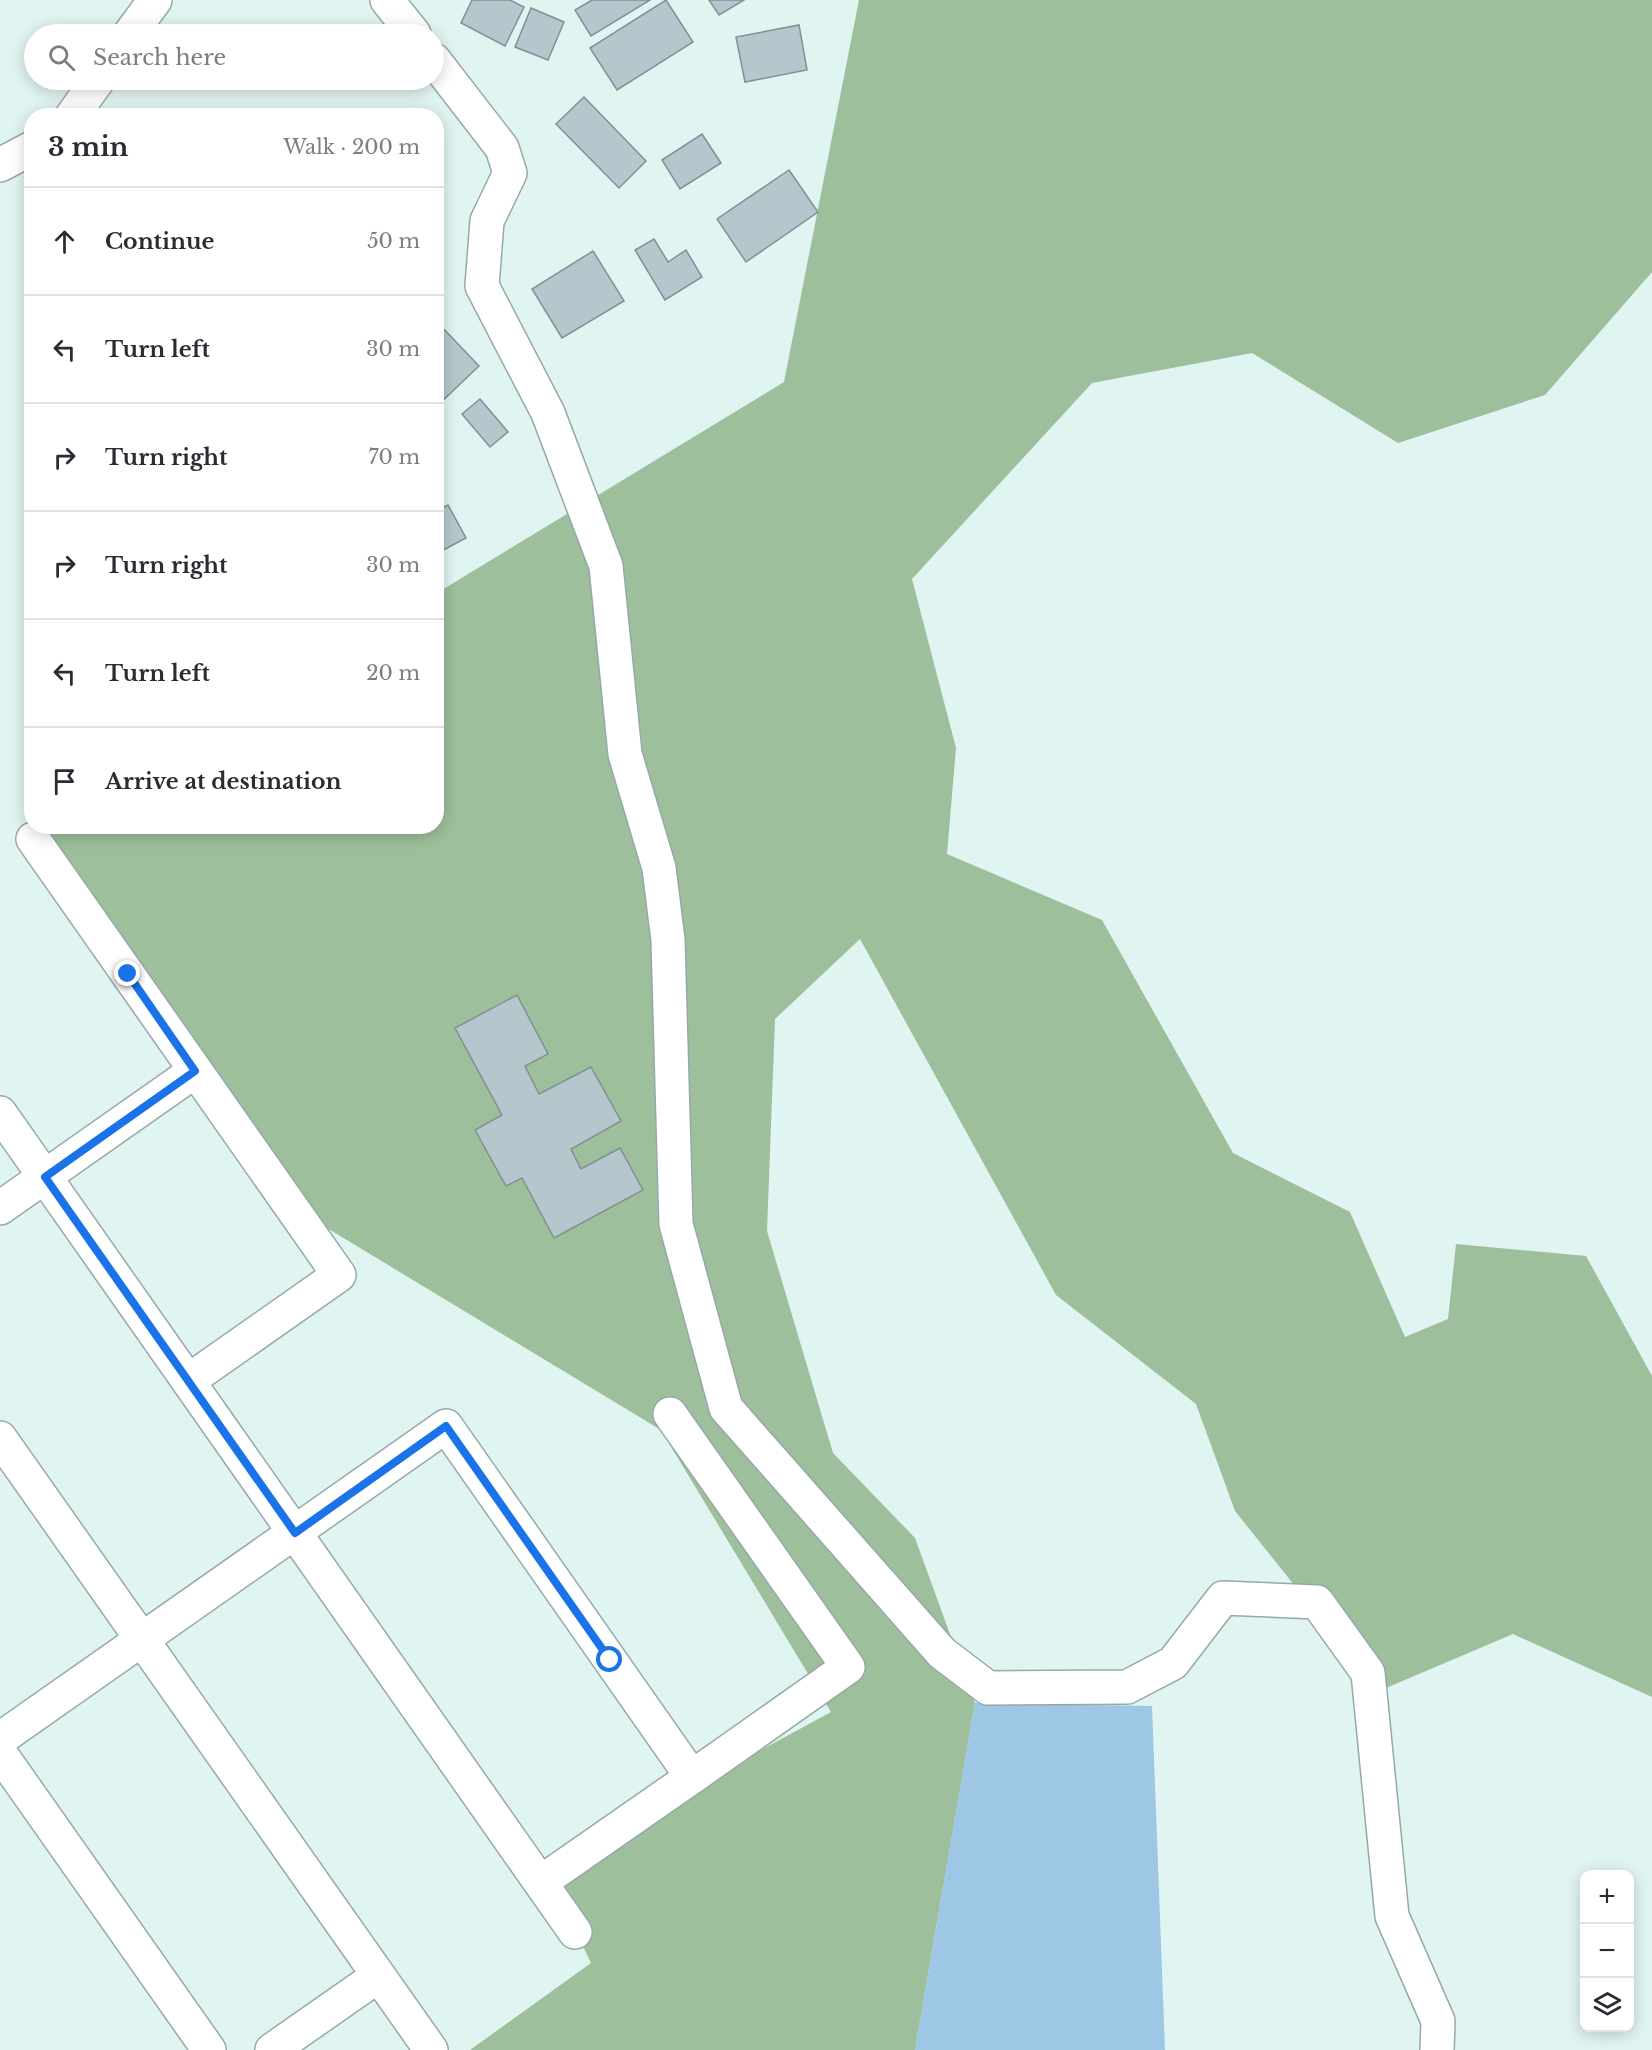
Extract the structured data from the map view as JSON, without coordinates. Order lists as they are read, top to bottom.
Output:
{
  "page": {
    "search": "Search here",
    "heading": ["3 min", "Walk · 200 m"],
    "list": [
      ["Continue", "50 m"],
      ["Turn left", "30 m"],
      ["Turn right", "70 m"],
      ["Turn right", "30 m"],
      ["Turn left", "20 m"],
      "Arrive at destination"
    ],
    "map_buttons": ["+", "−"]
  }
}
